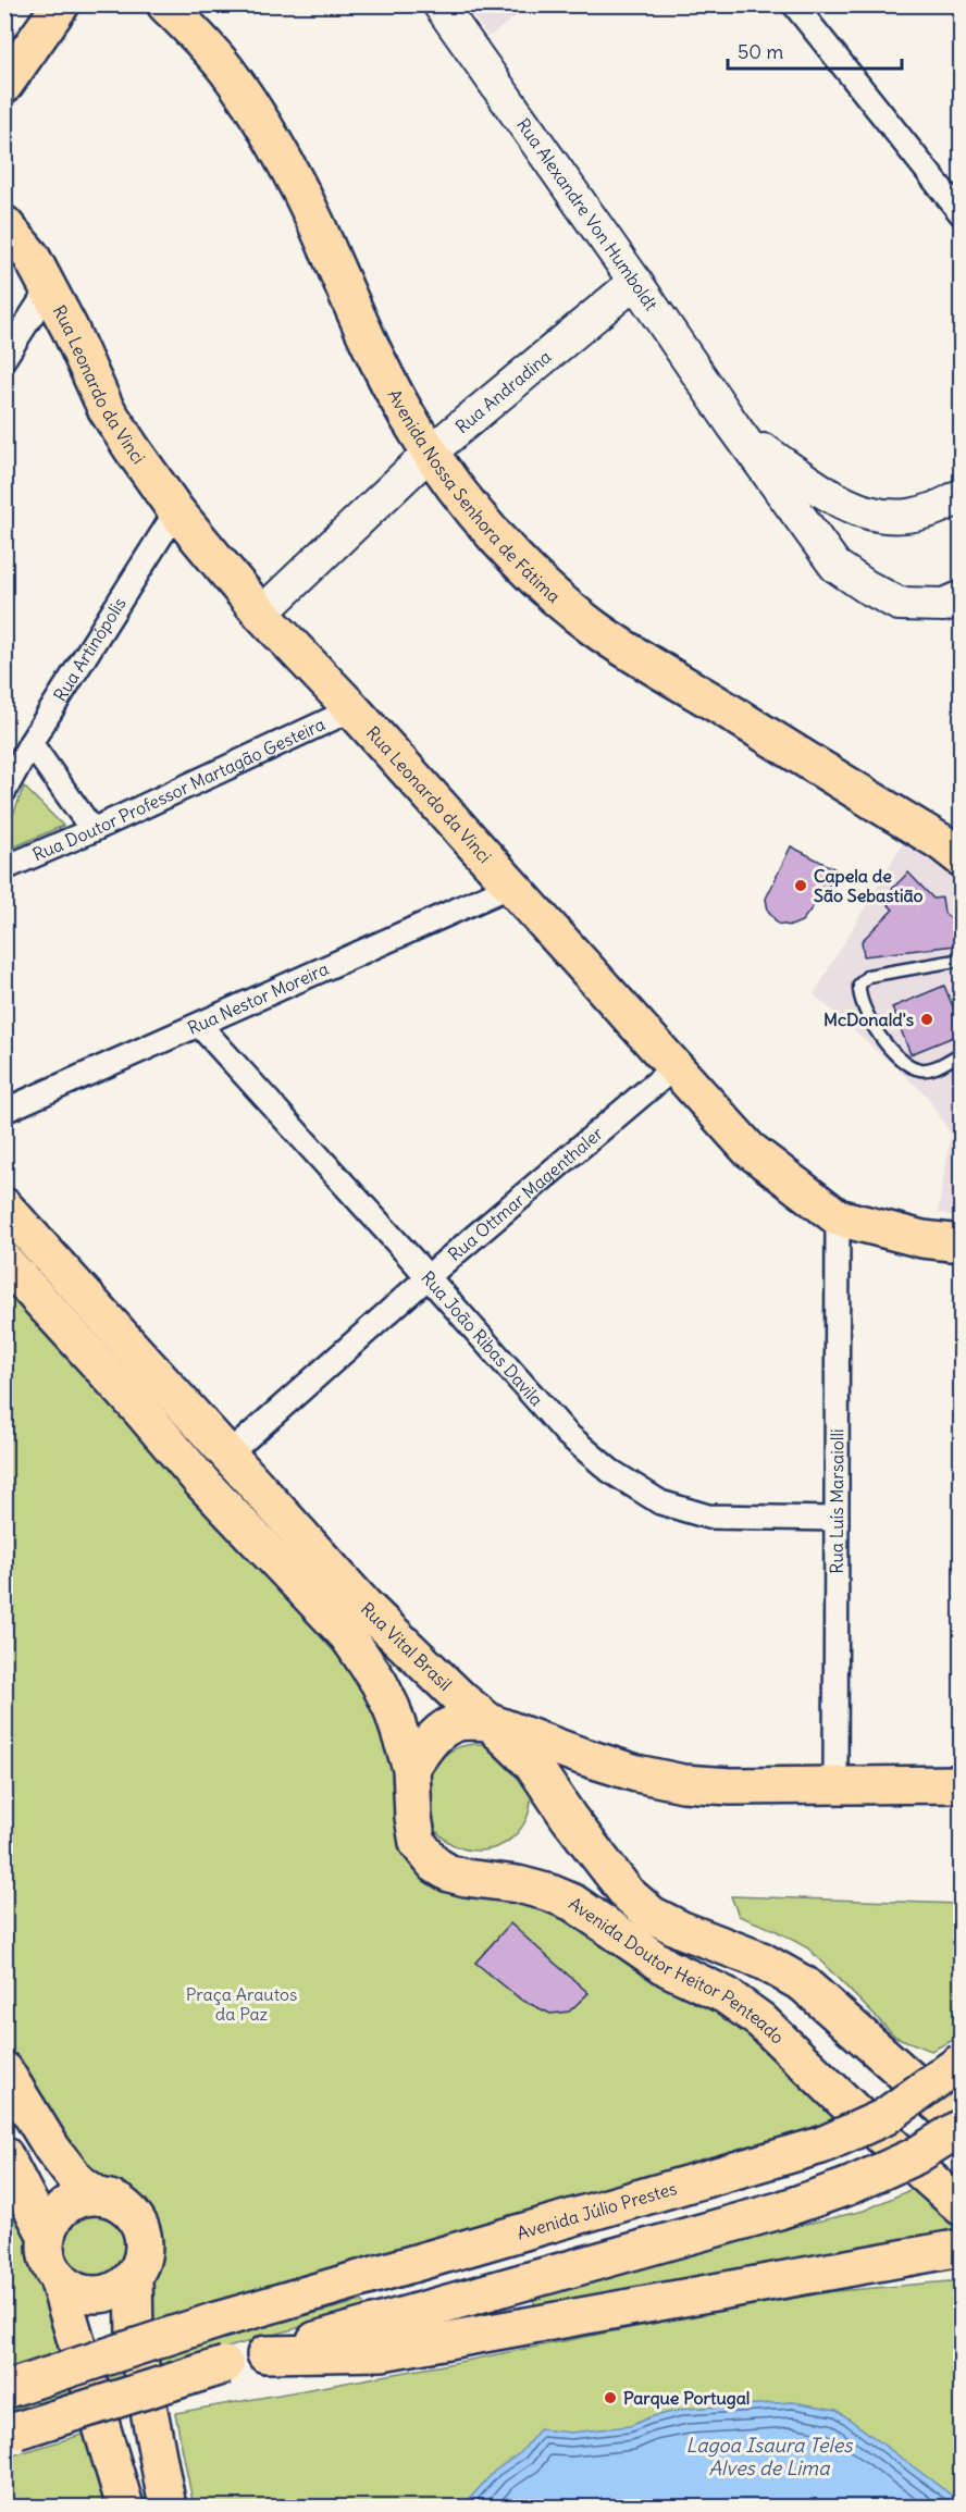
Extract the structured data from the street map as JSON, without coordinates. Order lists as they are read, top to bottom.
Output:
{
  "streets": {
    "main road": [
      "Rua Leonardo da Vinci",
      "Avenida Nossa Senhora de Fátima",
      "Rua Vital Brasil",
      "Avenida Doutor Heitor Penteado",
      "Avenida Júlio Prestes"
    ],
    "street": [
      "Rua Alexandre Von Humboldt",
      "Rua Andradina",
      "Rua Artinópolis",
      "Rua Doutor Professor Martagão Gesteira",
      "Rua Nestor Moreira",
      "Rua Ottmar Magenthaler",
      "Rua João Ribas Davila",
      "Rua Luís Marsaiolli"
    ]
  },
  "crossings": [
    ["Rua Alexandre Von Humboldt", "Rua Andradina"],
    ["Rua Leonardo da Vinci", "Rua Andradina"],
    ["Rua Leonardo da Vinci", "Rua Artinópolis"],
    ["Rua Leonardo da Vinci", "Rua Doutor Professor Martagão Gesteira"],
    ["Rua Leonardo da Vinci", "Rua Nestor Moreira"],
    ["Rua Leonardo da Vinci", "Rua Ottmar Magenthaler"],
    ["Rua Leonardo da Vinci", "Rua Luís Marsaiolli"],
    ["Rua Andradina", "Avenida Nossa Senhora de Fátima"],
    ["Rua Nestor Moreira", "Rua João Ribas Davila"],
    ["Rua Ottmar Magenthaler", "Rua João Ribas Davila"],
    ["Rua Ottmar Magenthaler", "Rua Vital Brasil"],
    ["Rua João Ribas Davila", "Rua Luís Marsaiolli"],
    ["Rua Luís Marsaiolli", "Rua Vital Brasil"],
    ["Rua Vital Brasil", "Avenida Doutor Heitor Penteado"]
  ],
  "water": ["Lagoa Isaura Teles Alves de Lima"],
  "parks": ["Praça Arautos da Paz"],
  "places": ["Capela de São Sebastião", "McDonald's", "Parque Portugal"],
  "scale_bar": "50 m"
}
